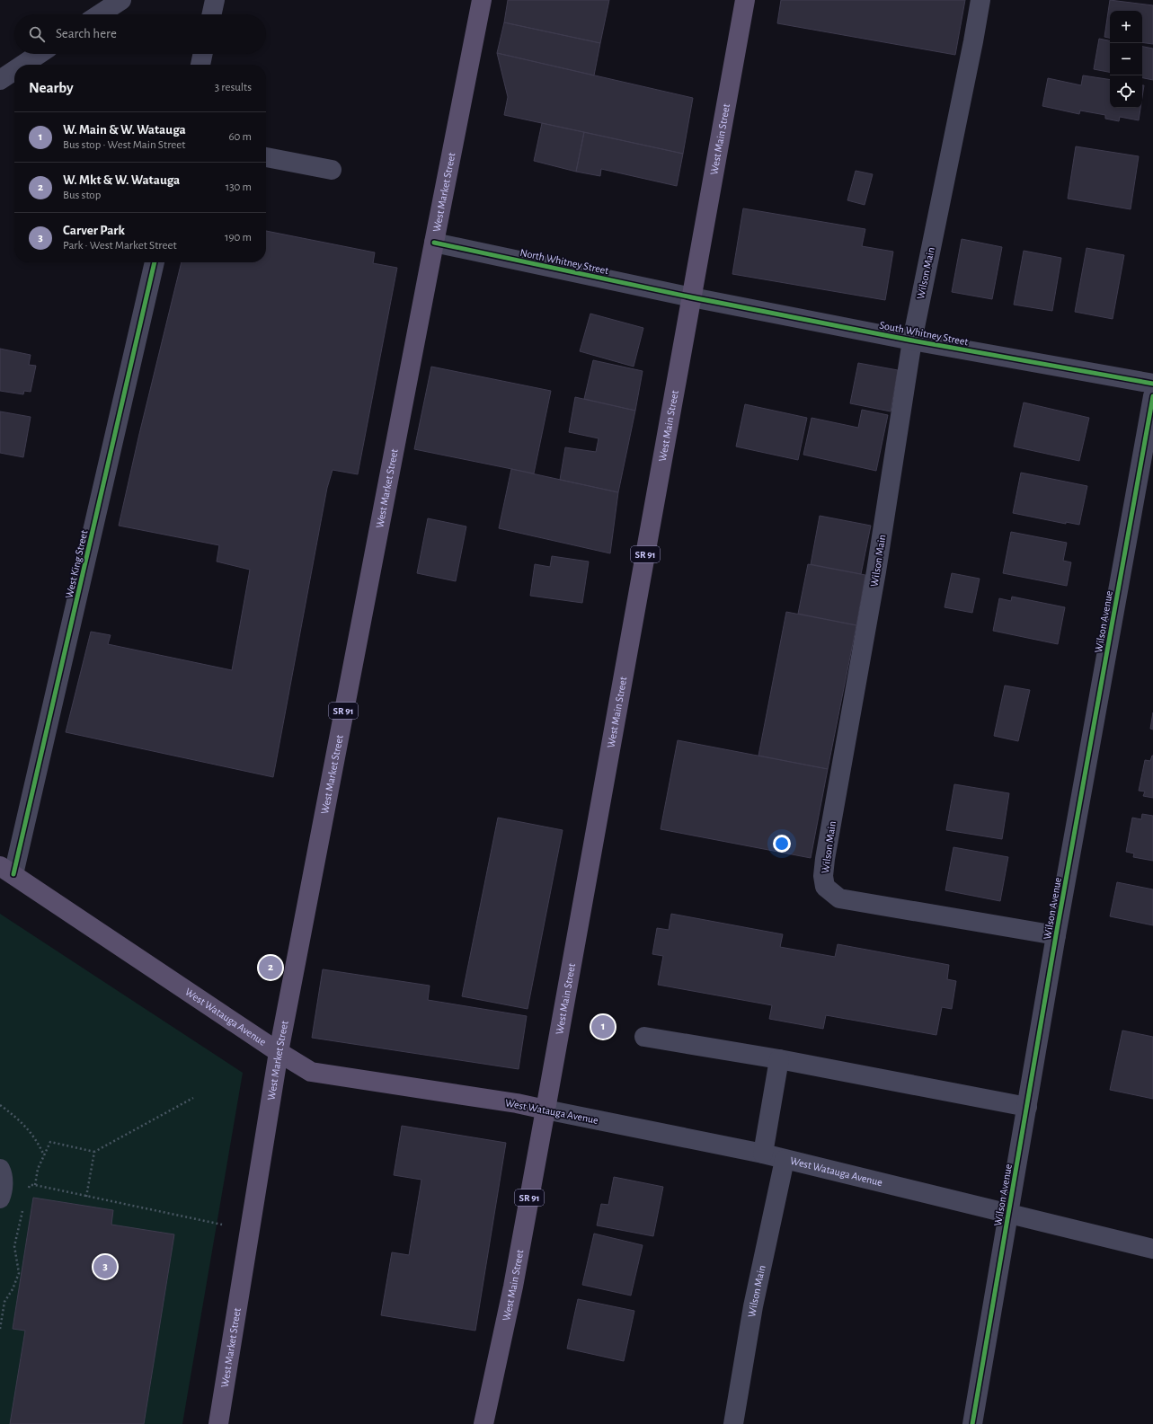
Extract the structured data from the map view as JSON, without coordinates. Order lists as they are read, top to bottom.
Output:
{
  "streets": {
    "main road": [
      "West Main Street",
      "West Market Street",
      "SR 91",
      "West Watauga Avenue"
    ],
    "street": [
      "North Whitney Street",
      "Wilson Main",
      "South Whitney Street",
      "West King Street",
      "Wilson Avenue"
    ]
  },
  "crossings": [
    ["West Main Street", "North Whitney Street"],
    ["West Main Street", "South Whitney Street"],
    ["West Main Street", "West Watauga Avenue"],
    ["West Market Street", "North Whitney Street"],
    ["West Market Street", "West Watauga Avenue"],
    ["North Whitney Street", "South Whitney Street"],
    ["Wilson Main", "South Whitney Street"],
    ["Wilson Main", "Wilson Avenue"],
    ["Wilson Main", "West Watauga Avenue"],
    ["West King Street", "West Watauga Avenue"],
    ["Wilson Avenue", "West Watauga Avenue"]
  ],
  "page": {
    "map_buttons": ["+", "−"],
    "search": "Search here",
    "heading": ["Nearby", "3 results"],
    "list": [
      {
        "mark": "1",
        "name": "W. Main & W. Watauga",
        "note": "Bus stop · West Main Street",
        "value": "60 m"
      },
      {
        "mark": "2",
        "name": "W. Mkt & W. Watauga",
        "note": "Bus stop",
        "value": "130 m"
      },
      {
        "mark": "3",
        "name": "Carver Park",
        "note": "Park · West Market Street",
        "value": "190 m"
      }
    ],
    "pins": ["2", "1", "3"]
  }
}
